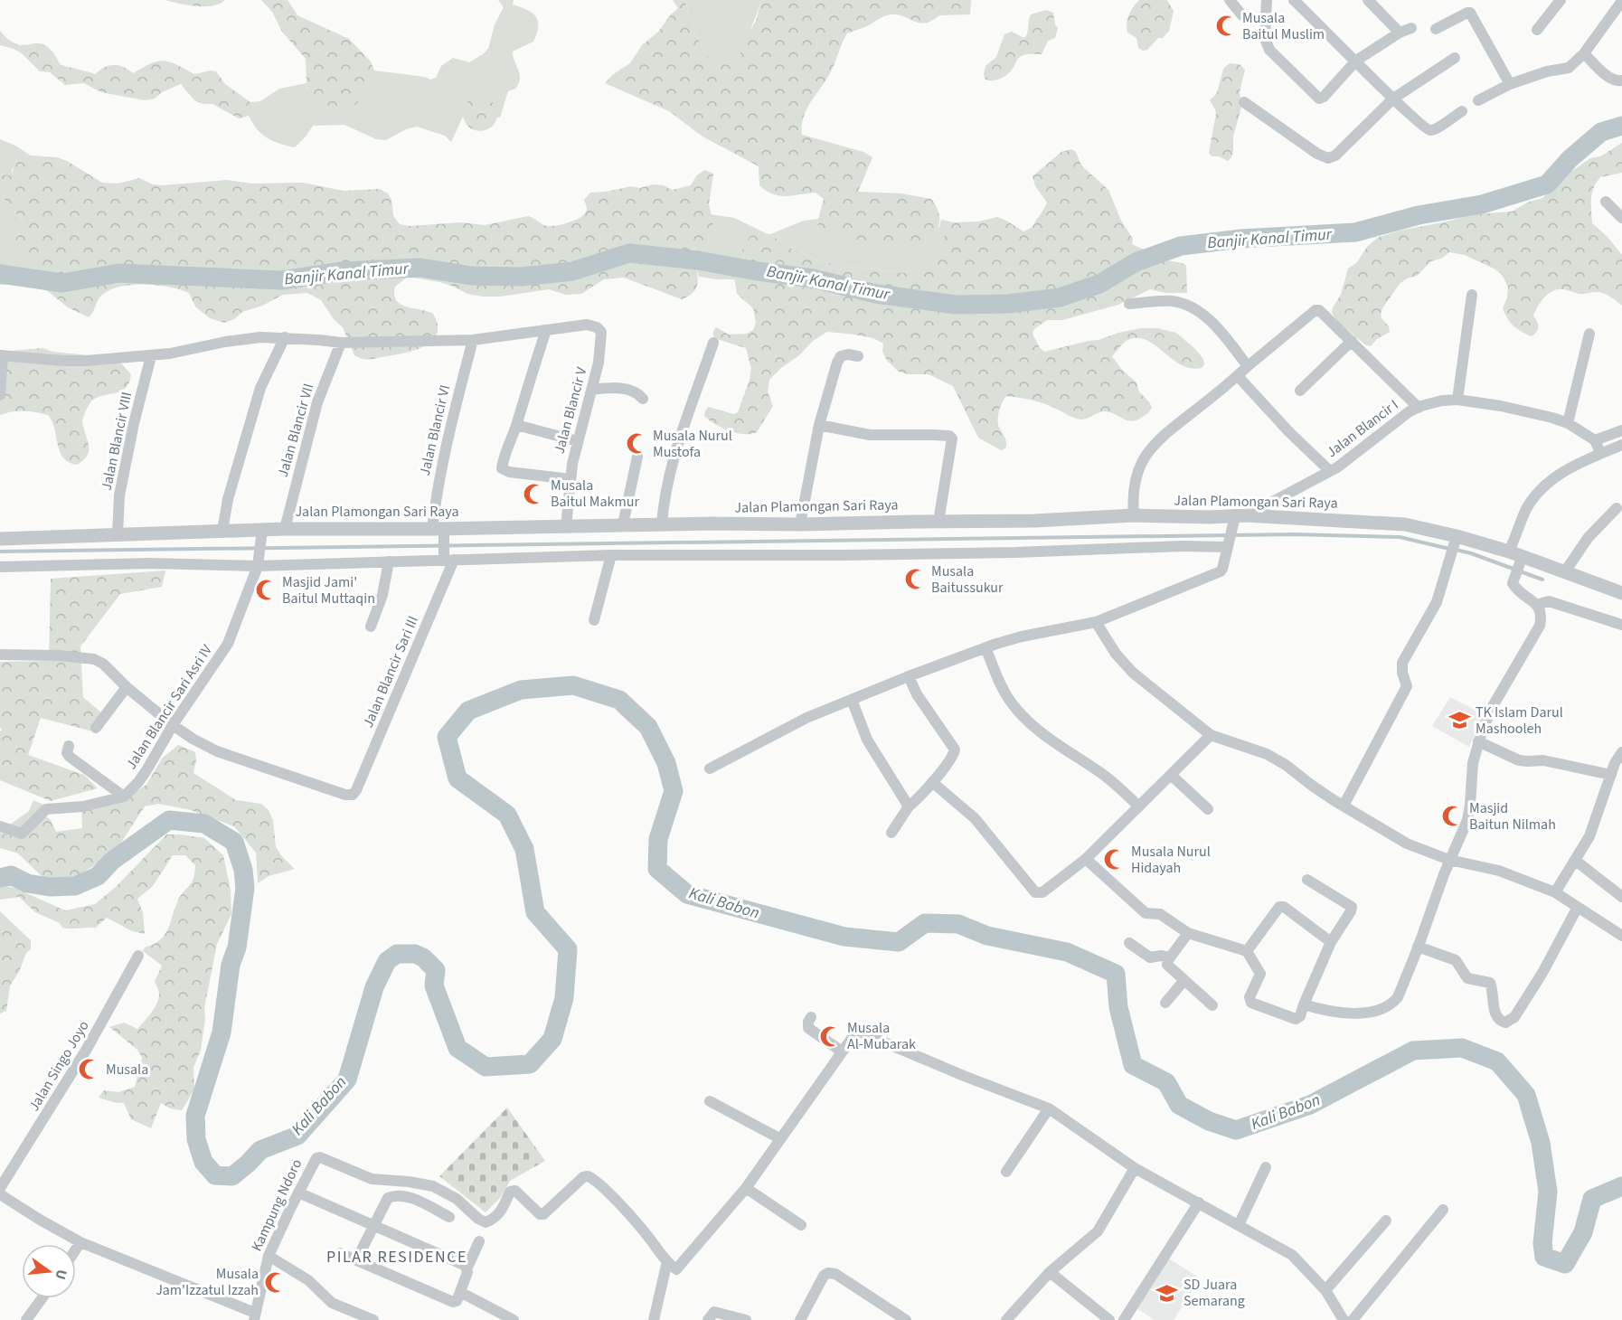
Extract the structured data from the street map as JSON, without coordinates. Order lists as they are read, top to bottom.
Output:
{
  "streets": {
    "street": [
      "Jalan Blancir V",
      "Jalan Blancir I",
      "Jalan Blancir VII",
      "Jalan Blancir VI",
      "Jalan Blancir VIII",
      "Jalan Plamongan Sari Raya",
      "Jalan Blancir Sari III",
      "Jalan Blancir Sari Asri IV",
      "Jalan Singo Joyo",
      "Kampung Ndoro"
    ]
  },
  "crossings": [
    ["Jalan Blancir V", "Jalan Plamongan Sari Raya"],
    ["Jalan Blancir I", "Jalan Plamongan Sari Raya"],
    ["Jalan Blancir VII", "Jalan Plamongan Sari Raya"],
    ["Jalan Blancir VI", "Jalan Plamongan Sari Raya"],
    ["Jalan Blancir VI", "Jalan Blancir Sari III"],
    ["Jalan Blancir VIII", "Jalan Plamongan Sari Raya"],
    ["Jalan Plamongan Sari Raya", "Jalan Blancir Sari Asri IV"],
    ["Jalan Blancir Sari III", "Jalan Blancir Sari Asri IV"]
  ],
  "districts": ["PILAR RESIDENCE"],
  "water": ["Banjir Kanal Timur", "Kali Babon"],
  "places": {
    "mosque": [
      "Musala Baitul Muslim",
      "Musala Nurul Mustofa",
      "Musala Baitul Makmur",
      "Musala Baitussukur",
      "Masjid Jami' Baitul Muttaqin",
      "Masjid Baitun Nilmah",
      "Musala Nurul Hidayah",
      "Musala Al-Mubarak",
      "Musala",
      "Musala Jam'Izzatul Izzah"
    ],
    "school or university": ["TK Islam Darul Mashooleh", "SD Juara Semarang"]
  },
  "north": "right"
}
